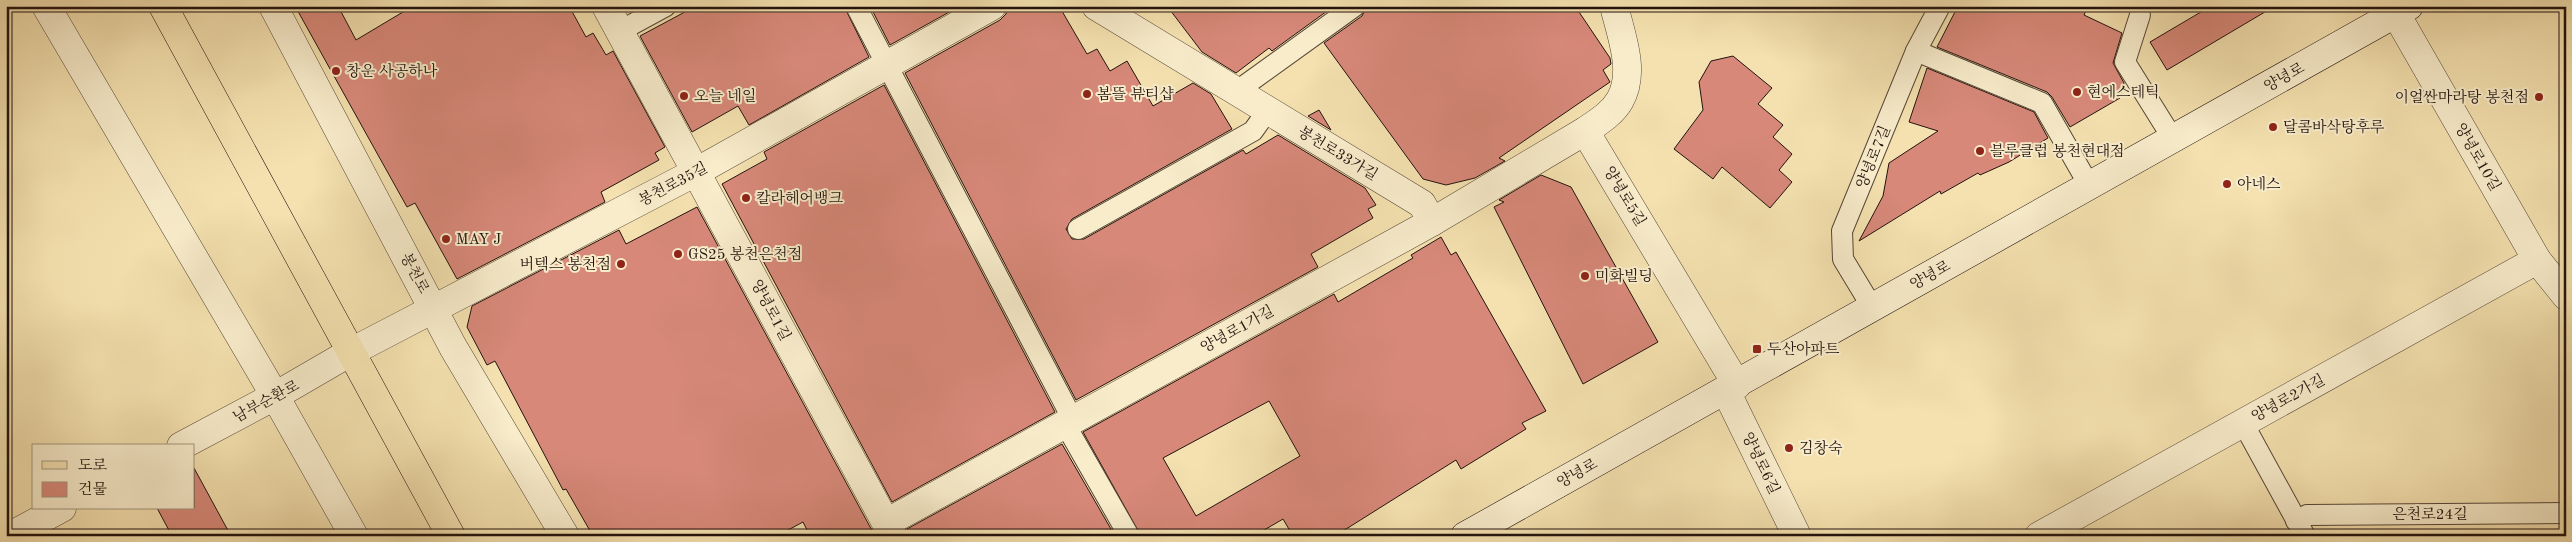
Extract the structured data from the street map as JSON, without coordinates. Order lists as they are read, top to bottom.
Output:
{
  "streets": {
    "street": [
      "양녕로",
      "봉천로33가길",
      "양녕로10길",
      "봉천로35길",
      "양녕로5길",
      "봉천로",
      "양녕로1길",
      "양녕로1가길",
      "양녕로2가길",
      "남부순환로",
      "양녕로6길"
    ],
    "lane": ["양녕로7길", "은천로24길"]
  },
  "crossings": [
    ["양녕로", "양녕로7길"],
    ["양녕로", "양녕로10길"],
    ["양녕로", "양녕로5길"],
    ["양녕로", "양녕로6길"],
    ["봉천로33가길", "양녕로1가길"],
    ["양녕로10길", "양녕로2가길"],
    ["봉천로35길", "봉천로"],
    ["봉천로35길", "양녕로1길"],
    ["봉천로35길", "남부순환로"],
    ["양녕로5길", "양녕로1가길"],
    ["양녕로5길", "양녕로6길"],
    ["양녕로1길", "양녕로1가길"]
  ],
  "places": {
    "other": [
      "창운 사공하나",
      "현에스테틱",
      "봄뜰 뷰티샵",
      "오늘 네일",
      "이얼싼마라탕 봉천점",
      "달콤바삭탕후루",
      "블루클럽 봉천현대점",
      "아네스",
      "칼라헤어뱅크",
      "MAY J",
      "GS25 봉천은천점",
      "버텍스 봉천점",
      "미화빌딩",
      "김창숙"
    ],
    "transit": ["두산아파트"]
  },
  "legend": ["도로", "건물"]
}
